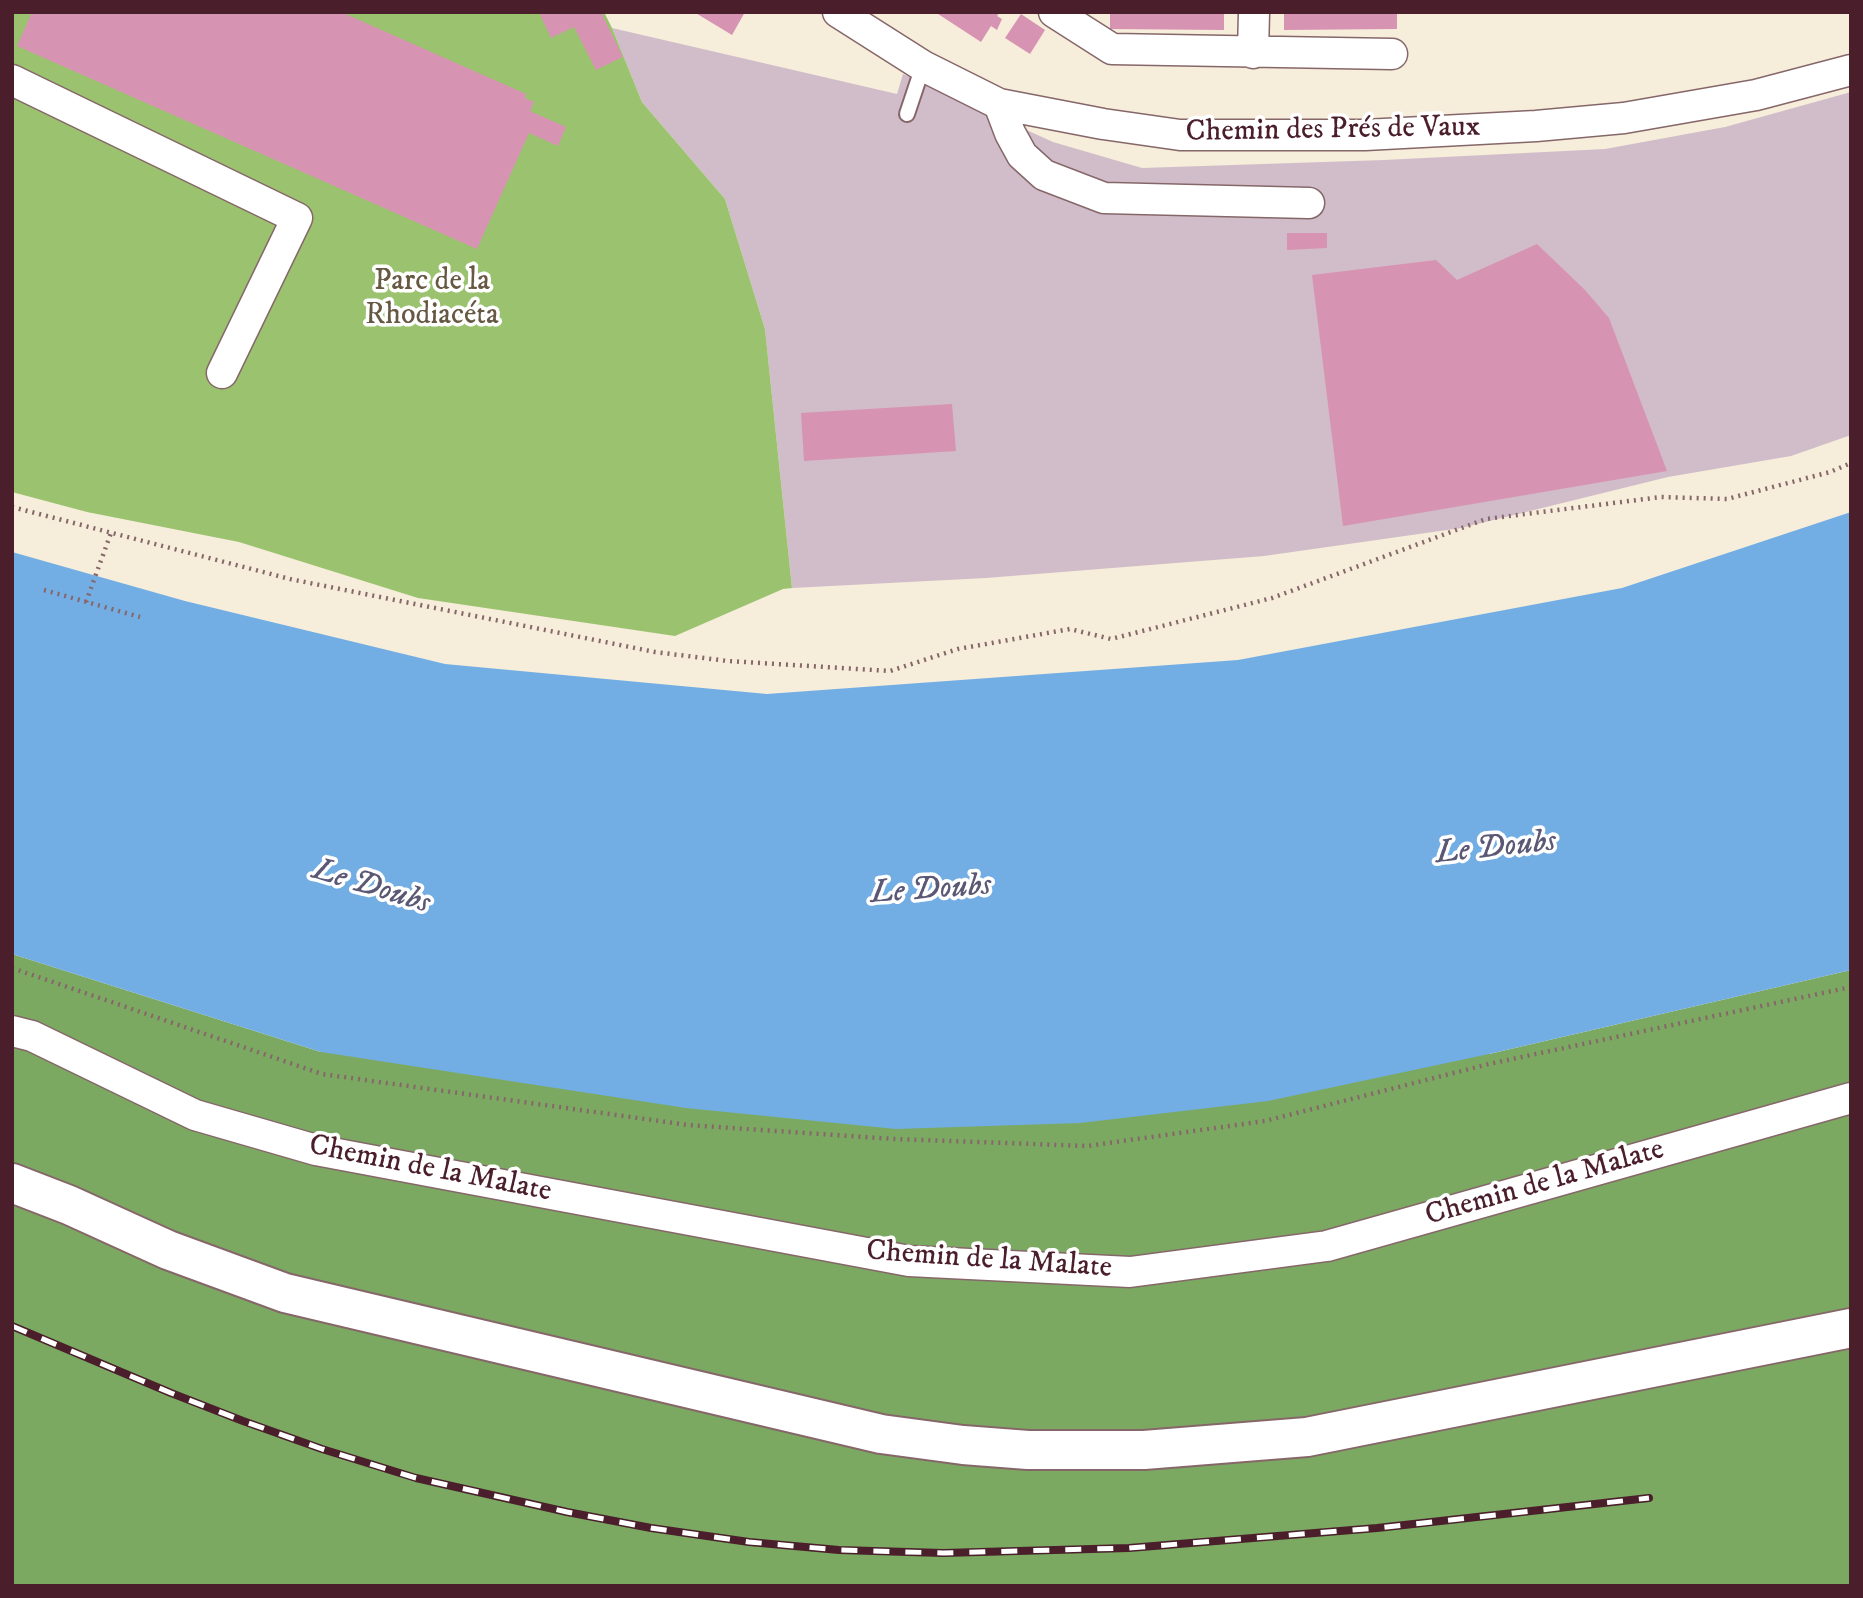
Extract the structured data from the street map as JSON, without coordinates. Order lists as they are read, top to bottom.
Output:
{
  "streets": {
    "street": ["Chemin des Prés de Vaux", "Chemin de la Malate"]
  },
  "water": ["Le Doubs"],
  "parks": ["Parc de la Rhodiacéta"]
}
